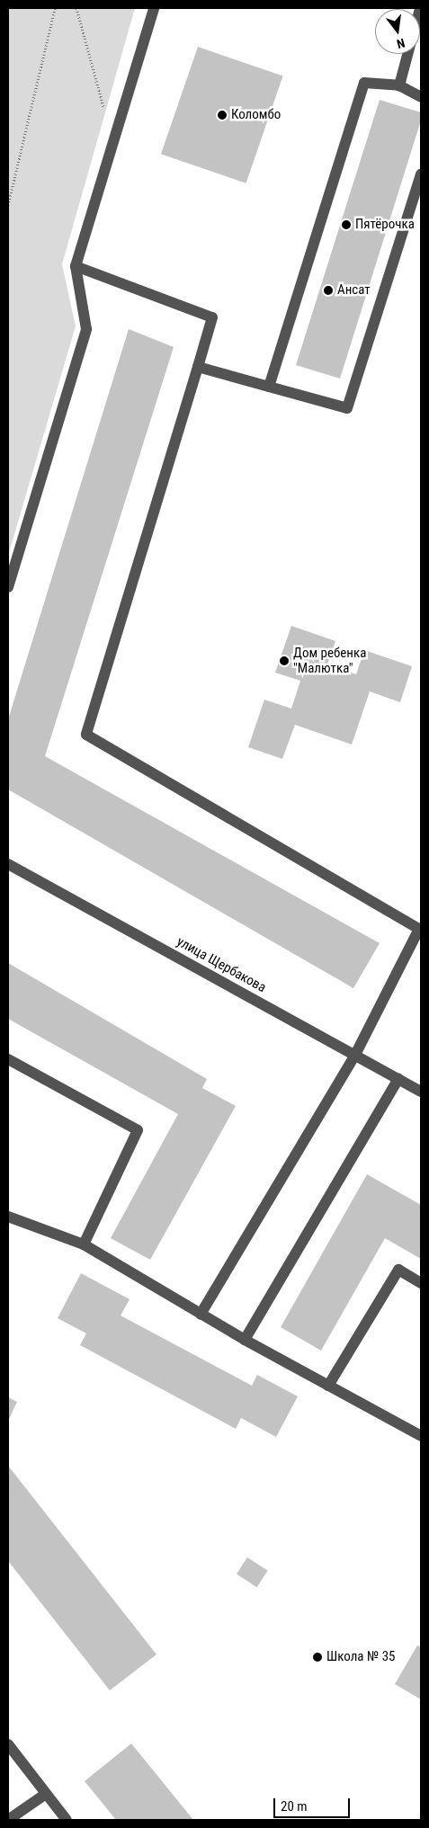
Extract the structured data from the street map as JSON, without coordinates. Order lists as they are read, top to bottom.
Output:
{
  "streets": {
    "street": ["улица Щербакова"]
  },
  "places": [
    "Коломбо",
    "Пятёрочка",
    "Ансат",
    "Дом ребенка \"Малютка\"",
    "Школа № 35"
  ],
  "scale_bar": "20 m",
  "north": "bottom"
}
